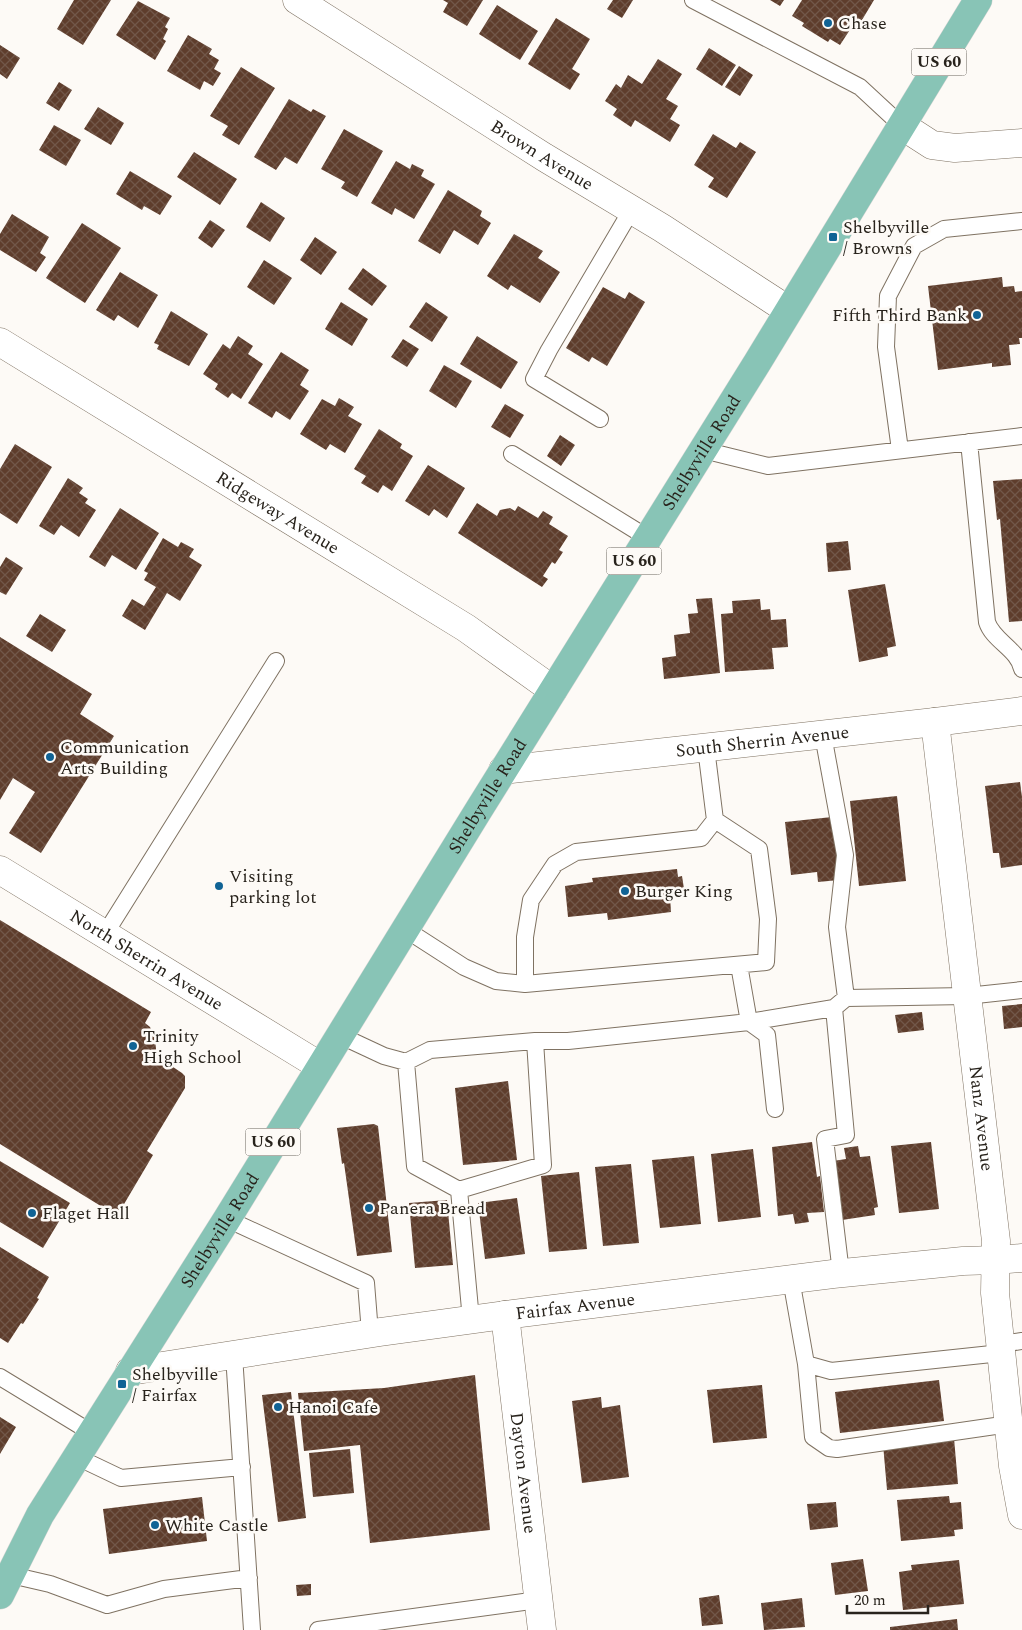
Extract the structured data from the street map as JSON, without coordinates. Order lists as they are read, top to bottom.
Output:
{
  "streets": {
    "main road": ["US 60", "Shelbyville Road"],
    "street": [
      "Brown Avenue",
      "Ridgeway Avenue",
      "South Sherrin Avenue",
      "North Sherrin Avenue",
      "Nanz Avenue",
      "Fairfax Avenue",
      "Dayton Avenue"
    ]
  },
  "crossings": [
    ["Brown Avenue", "Shelbyville Road"],
    ["Shelbyville Road", "Ridgeway Avenue"],
    ["Shelbyville Road", "South Sherrin Avenue"],
    ["Shelbyville Road", "North Sherrin Avenue"],
    ["Shelbyville Road", "Fairfax Avenue"],
    ["South Sherrin Avenue", "Nanz Avenue"],
    ["Nanz Avenue", "Fairfax Avenue"],
    ["Fairfax Avenue", "Dayton Avenue"]
  ],
  "places": {
    "other": [
      "Chase",
      "Fifth Third Bank",
      "Communication Arts Building",
      "Visiting parking lot",
      "Burger King",
      "Trinity High School",
      "Panera Bread",
      "Flaget Hall",
      "Hanoi Cafe",
      "White Castle"
    ],
    "transit": ["Shelbyville / Browns", "Shelbyville / Fairfax"]
  },
  "scale_bar": "20 m"
}
